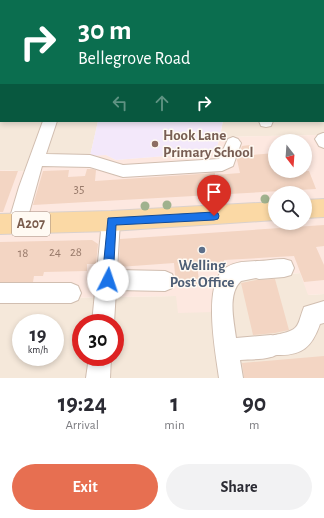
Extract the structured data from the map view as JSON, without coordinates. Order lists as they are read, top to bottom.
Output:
{
  "streets": {
    "main road": ["A207"]
  },
  "places": ["Hook Lane Primary School", "Welling Post Office"],
  "house_numbers": [
    "35",
    "24",
    "28",
    "18"
  ],
  "north": "bottom",
  "page": {
    "turn": ["30 m", "Bellegrove Road"],
    "speed": "19 km/h",
    "limit": "30",
    "eta": [
      "19:24",
      "Arrival",
      "1",
      "min",
      "90",
      "m"
    ],
    "buttons": ["Exit", "Share"]
  }
}
